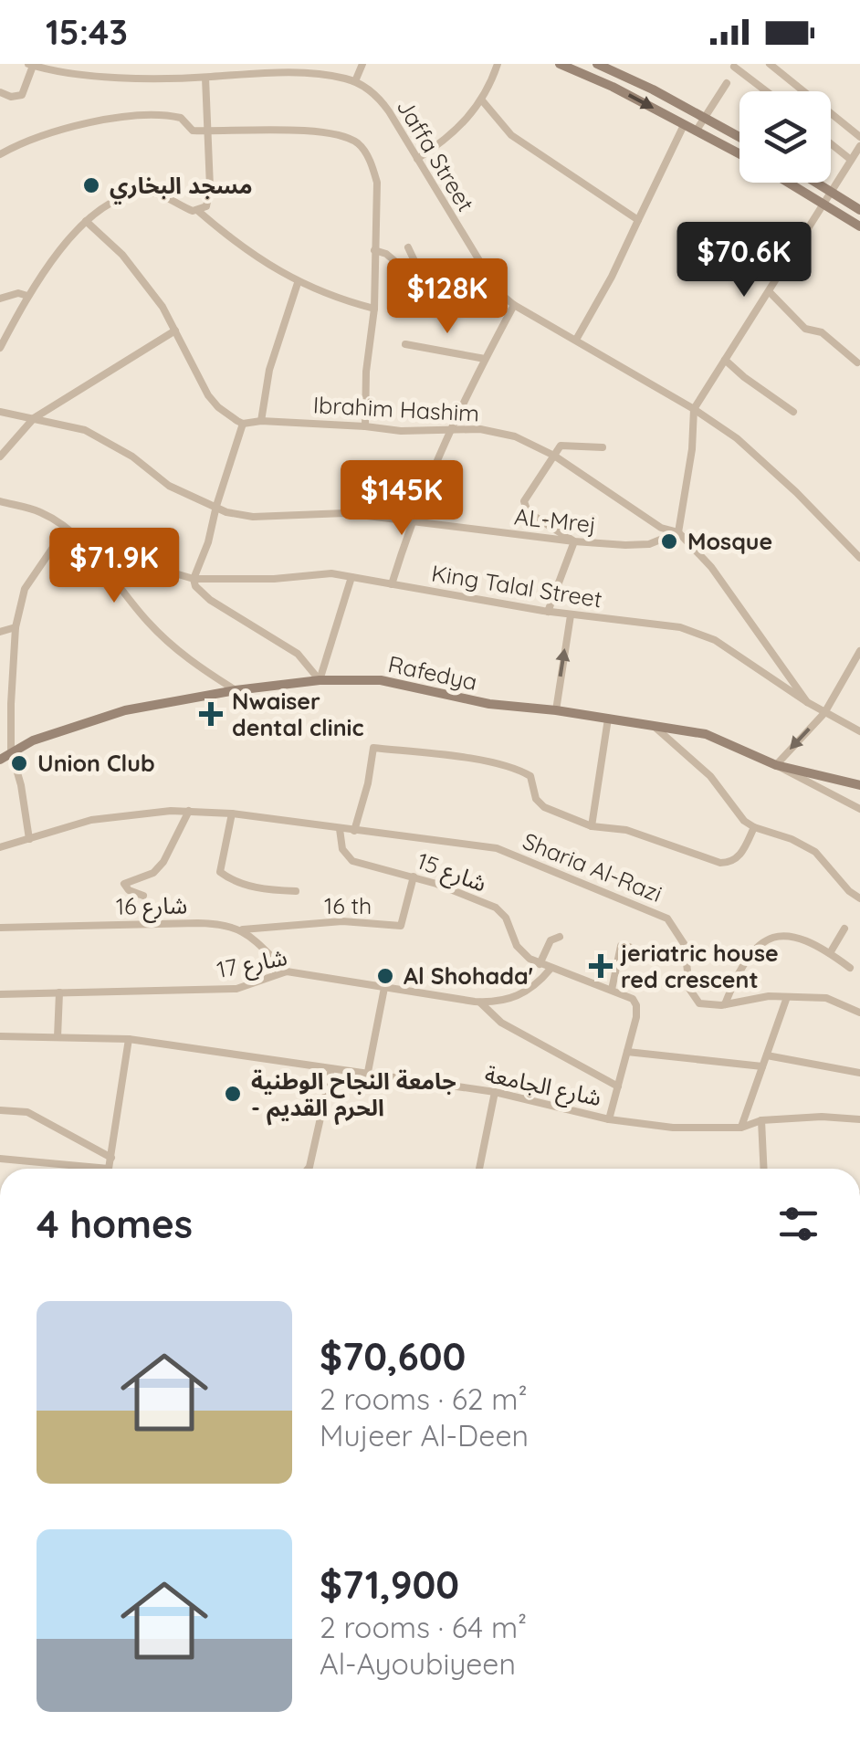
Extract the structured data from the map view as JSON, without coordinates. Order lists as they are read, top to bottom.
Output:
{
  "streets": {
    "main road": ["Rafedya"],
    "street": [
      "Jaffa Street",
      "Ibrahim Hashim",
      "AL-Mrej",
      "King Talal Street",
      "Sharia Al-Razi",
      "شارع 15",
      "شارع 16",
      "16 th",
      "شارع 17",
      "شارع الجامعة"
    ]
  },
  "crossings": [
    ["Ibrahim Hashim", "AL-Mrej"],
    ["Ibrahim Hashim", "King Talal Street"],
    ["شارع 15", "16 th"],
    ["شارع 15", "شارع 17"],
    ["شارع 16", "16 th"]
  ],
  "places": {
    "other": [
      "مسجد البخاري",
      "Mosque",
      "Union Club",
      "Al Shohada'",
      "جامعة النجاح الوطنية - الحرم القديم"
    ],
    "health": ["Nwaiser dental clinic", "jeriatric house red crescent"]
  },
  "page": {
    "status": "15:43",
    "price": [
      "$70.6K",
      "$128K",
      "$145K",
      "$71.9K"
    ],
    "heading": "4 homes",
    "list": [
      {
        "name": "$70,600",
        "note": "2 rooms · 62 m² · Mujeer Al-Deen"
      },
      {
        "name": "$71,900",
        "note": "2 rooms · 64 m² · Al-Ayoubiyeen"
      }
    ]
  }
}
